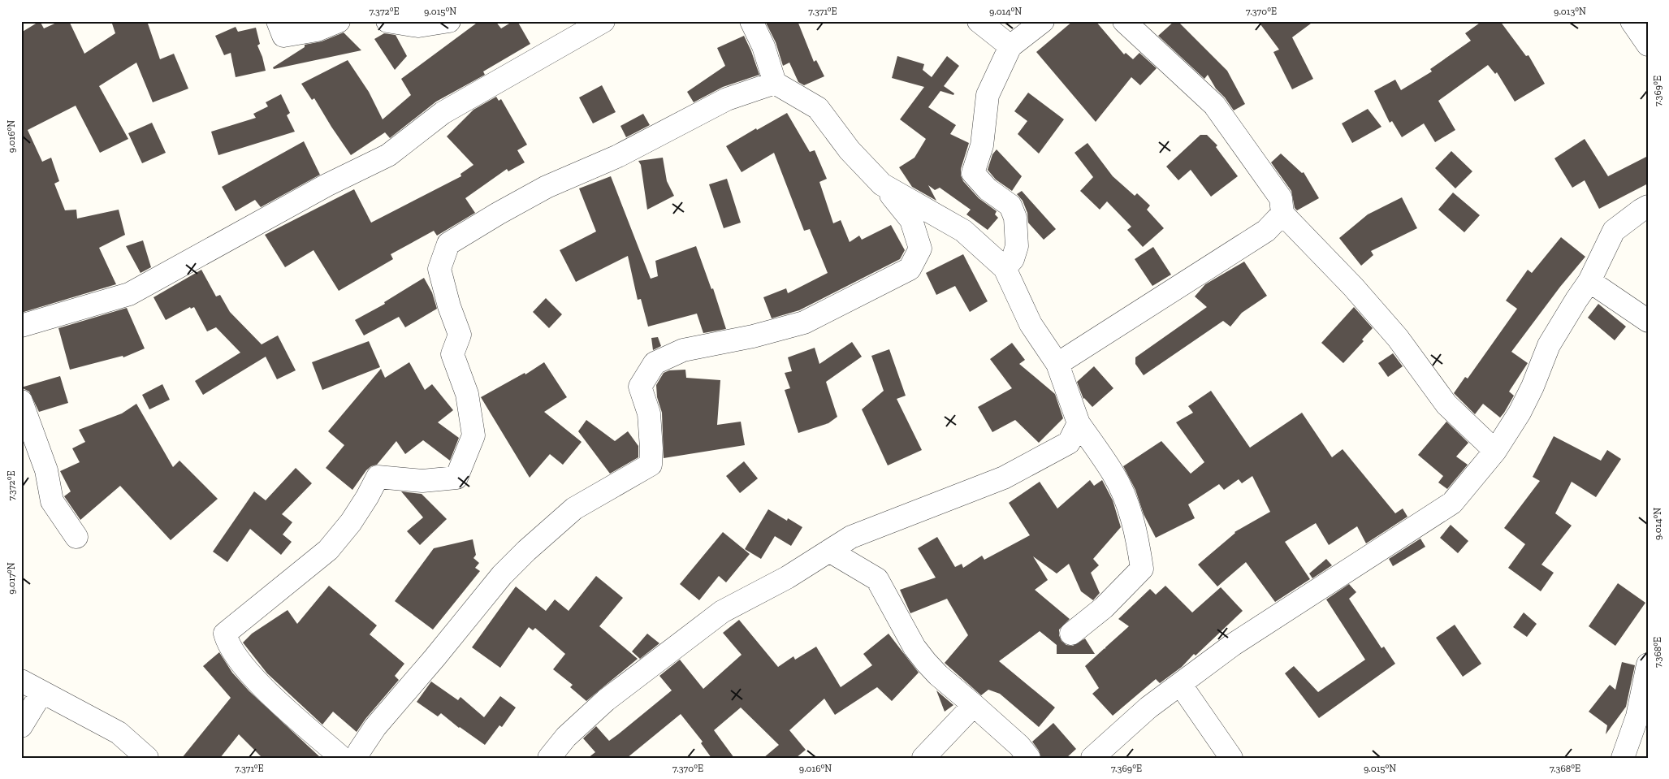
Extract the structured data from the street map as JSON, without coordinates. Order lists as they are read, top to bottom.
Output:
{
  "coordinates": [
    "7.372°E",
    "9.015°N",
    "7.371°E",
    "9.014°N",
    "7.370°E",
    "9.013°N",
    "7.369°E",
    "9.016°N",
    "9.017°N",
    "7.368°E"
  ]
}
